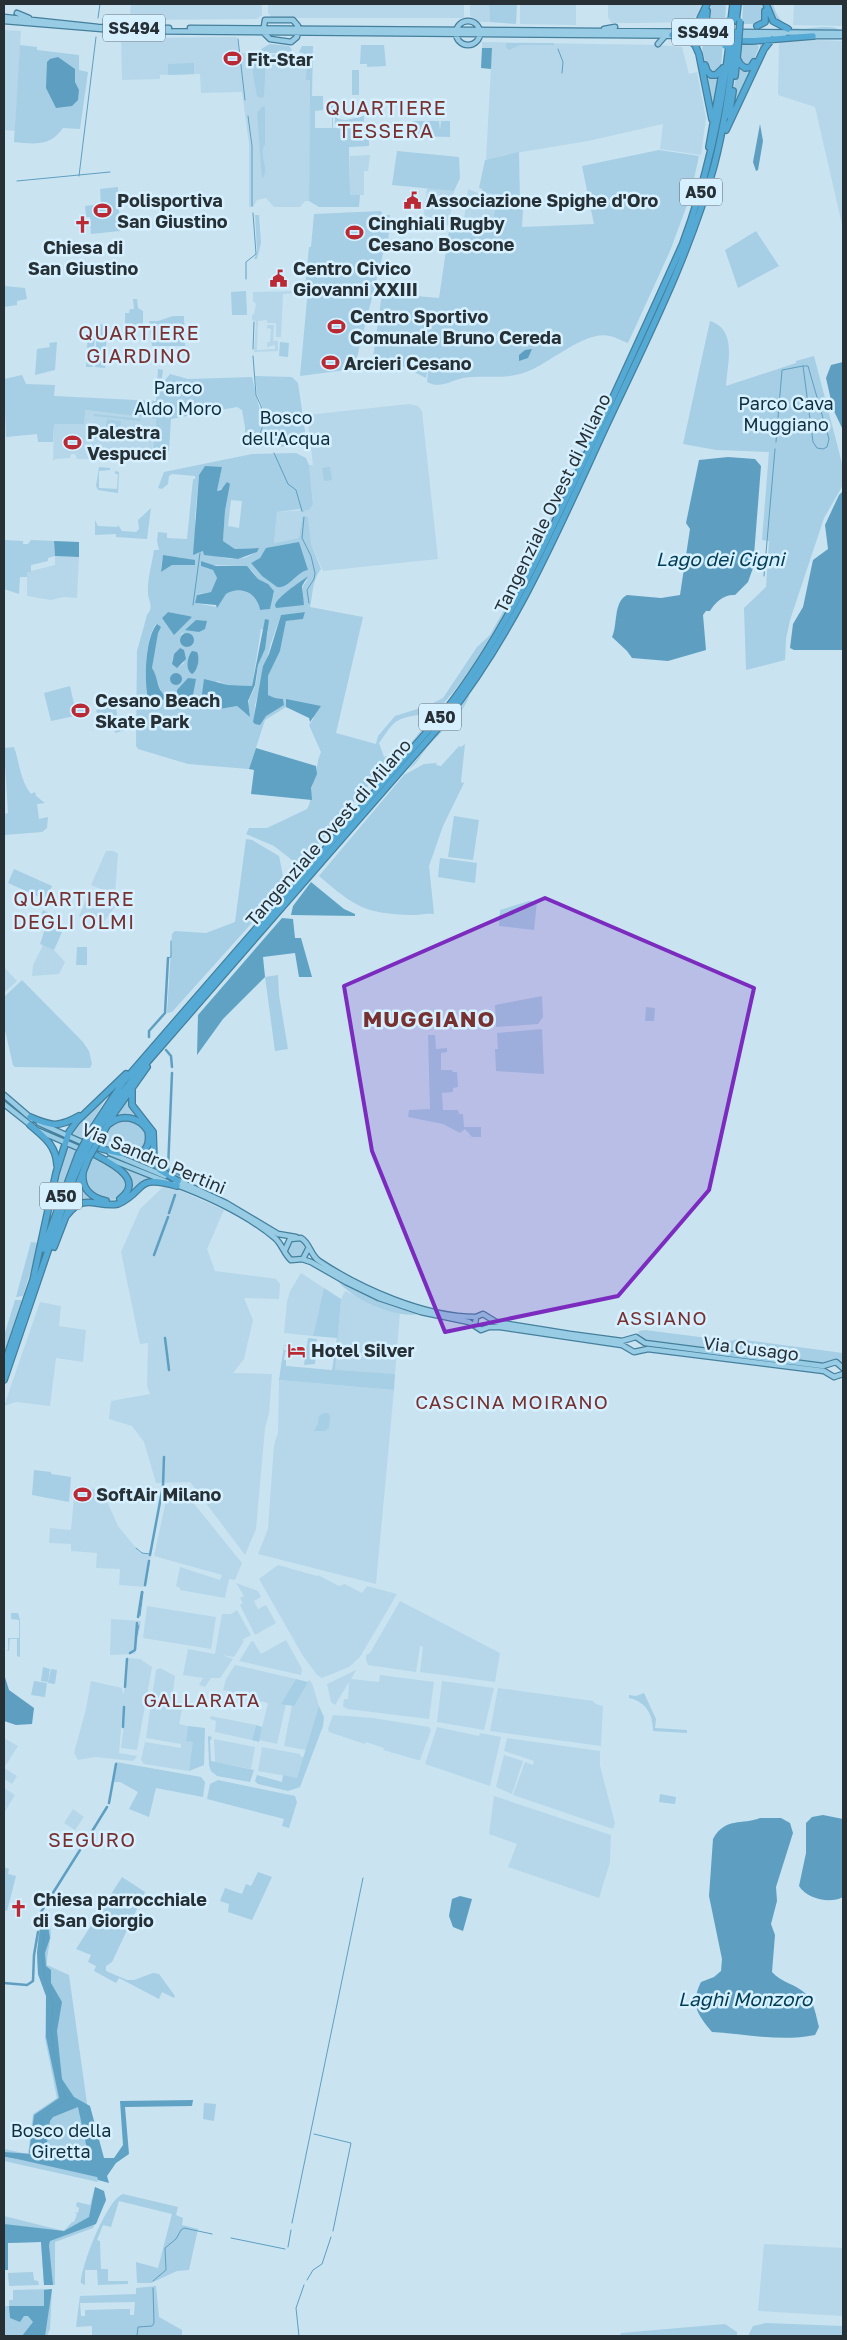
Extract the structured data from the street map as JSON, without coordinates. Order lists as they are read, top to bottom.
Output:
{
  "streets": {
    "highway": ["A50", "Tangenziale Ovest di Milano"],
    "main road": ["SS494", "Via Sandro Pertini", "Via Cusago"]
  },
  "crossings": [
    ["Via Sandro Pertini", "Via Cusago"]
  ],
  "districts": [
    "QUARTIERE TESSERA",
    "QUARTIERE GIARDINO",
    "QUARTIERE DEGLI OLMI",
    "MUGGIANO",
    "ASSIANO",
    "CASCINA MOIRANO",
    "GALLARATA",
    "SEGURO"
  ],
  "water": ["Lago dei Cigni", "Laghi Monzoro"],
  "parks": [
    "Parco Aldo Moro",
    "Parco Cava Muggiano",
    "Bosco dell'Acqua",
    "Bosco della Giretta"
  ],
  "places": {
    "sports": [
      "Fit-Star",
      "Polisportiva San Giustino",
      "Cinghiali Rugby Cesano Boscone",
      "Centro Sportivo Comunale Bruno Cereda",
      "Arcieri Cesano",
      "Palestra Vespucci",
      "Cesano Beach Skate Park",
      "SoftAir Milano"
    ],
    "public building": ["Associazione Spighe d'Oro", "Centro Civico Giovanni XXIII"],
    "church": ["Chiesa di San Giustino", "Chiesa parrocchiale di San Giorgio"],
    "hotel": ["Hotel Silver"]
  }
}
